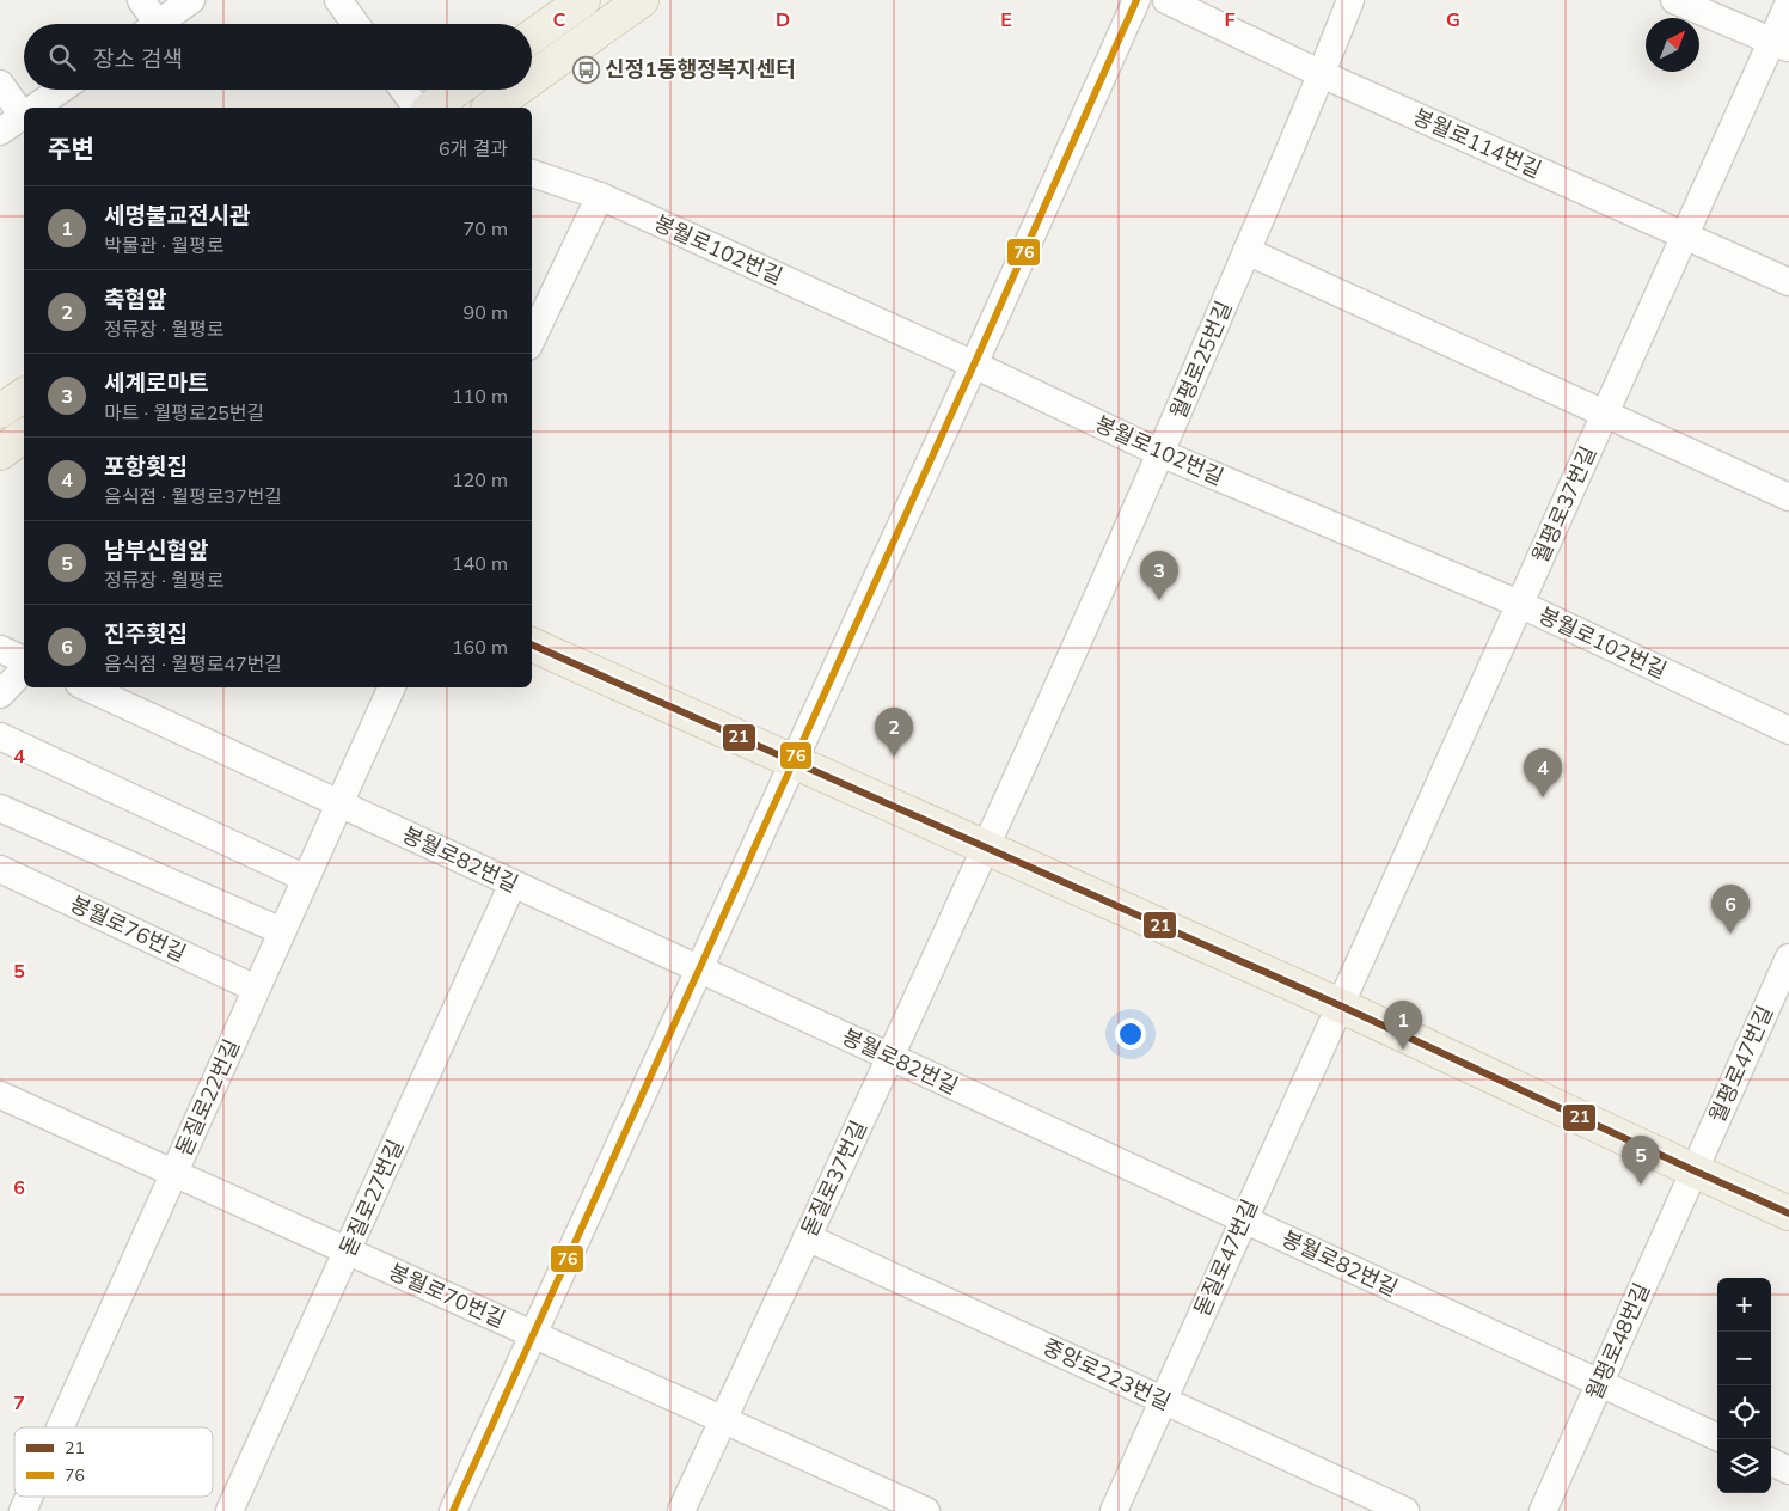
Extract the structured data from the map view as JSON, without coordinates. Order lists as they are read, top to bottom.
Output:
{
  "streets": {
    "street": [
      "봉월로114번길",
      "봉월로102번길",
      "월평로25번길",
      "월평로37번길",
      "봉월로82번길",
      "봉월로76번길",
      "월평로47번길",
      "돋질로22번길",
      "돋질로37번길",
      "돋질로27번길",
      "돋질로47번길",
      "봉월로70번길",
      "월평로48번길",
      "중앙로223번길"
    ]
  },
  "crossings": [
    ["봉월로114번길", "월평로25번길"],
    ["봉월로114번길", "월평로37번길"],
    ["봉월로102번길", "월평로25번길"],
    ["봉월로102번길", "월평로37번길"],
    ["월평로25번길", "돋질로37번길"],
    ["월평로37번길", "돋질로47번길"],
    ["봉월로82번길", "돋질로22번길"],
    ["봉월로82번길", "돋질로37번길"],
    ["봉월로82번길", "돋질로27번길"],
    ["봉월로82번길", "돋질로47번길"],
    ["봉월로82번길", "월평로48번길"],
    ["봉월로76번길", "돋질로22번길"],
    ["월평로47번길", "월평로48번길"],
    ["돋질로22번길", "봉월로70번길"],
    ["돋질로37번길", "봉월로70번길"],
    ["돋질로37번길", "중앙로223번길"],
    ["돋질로27번길", "봉월로70번길"],
    ["돋질로47번길", "중앙로223번길"]
  ],
  "places": {
    "bus stop": ["신정1동행정복지센터"]
  },
  "lines": ["transit line 76", "transit line 21"],
  "legend": ["21", "76"],
  "north": "top right",
  "page": {
    "search": "장소 검색",
    "heading": ["주변", "6개 결과"],
    "list": [
      {
        "mark": "1",
        "name": "세명불교전시관",
        "note": "박물관 · 월평로",
        "value": "70 m"
      },
      {
        "mark": "2",
        "name": "축협앞",
        "note": "정류장 · 월평로",
        "value": "90 m"
      },
      {
        "mark": "3",
        "name": "세계로마트",
        "note": "마트 · 월평로25번길",
        "value": "110 m"
      },
      {
        "mark": "4",
        "name": "포항횟집",
        "note": "음식점 · 월평로37번길",
        "value": "120 m"
      },
      {
        "mark": "5",
        "name": "남부신협앞",
        "note": "정류장 · 월평로",
        "value": "140 m"
      },
      {
        "mark": "6",
        "name": "진주횟집",
        "note": "음식점 · 월평로47번길",
        "value": "160 m"
      }
    ],
    "pins": [
      "3",
      "2",
      "4",
      "6",
      "1",
      "5"
    ],
    "map_buttons": ["+", "−"]
  },
  "grid": {
    "columns": [
      "C",
      "D",
      "E",
      "F",
      "G"
    ],
    "rows": [
      "4",
      "5",
      "6",
      "7"
    ]
  }
}
